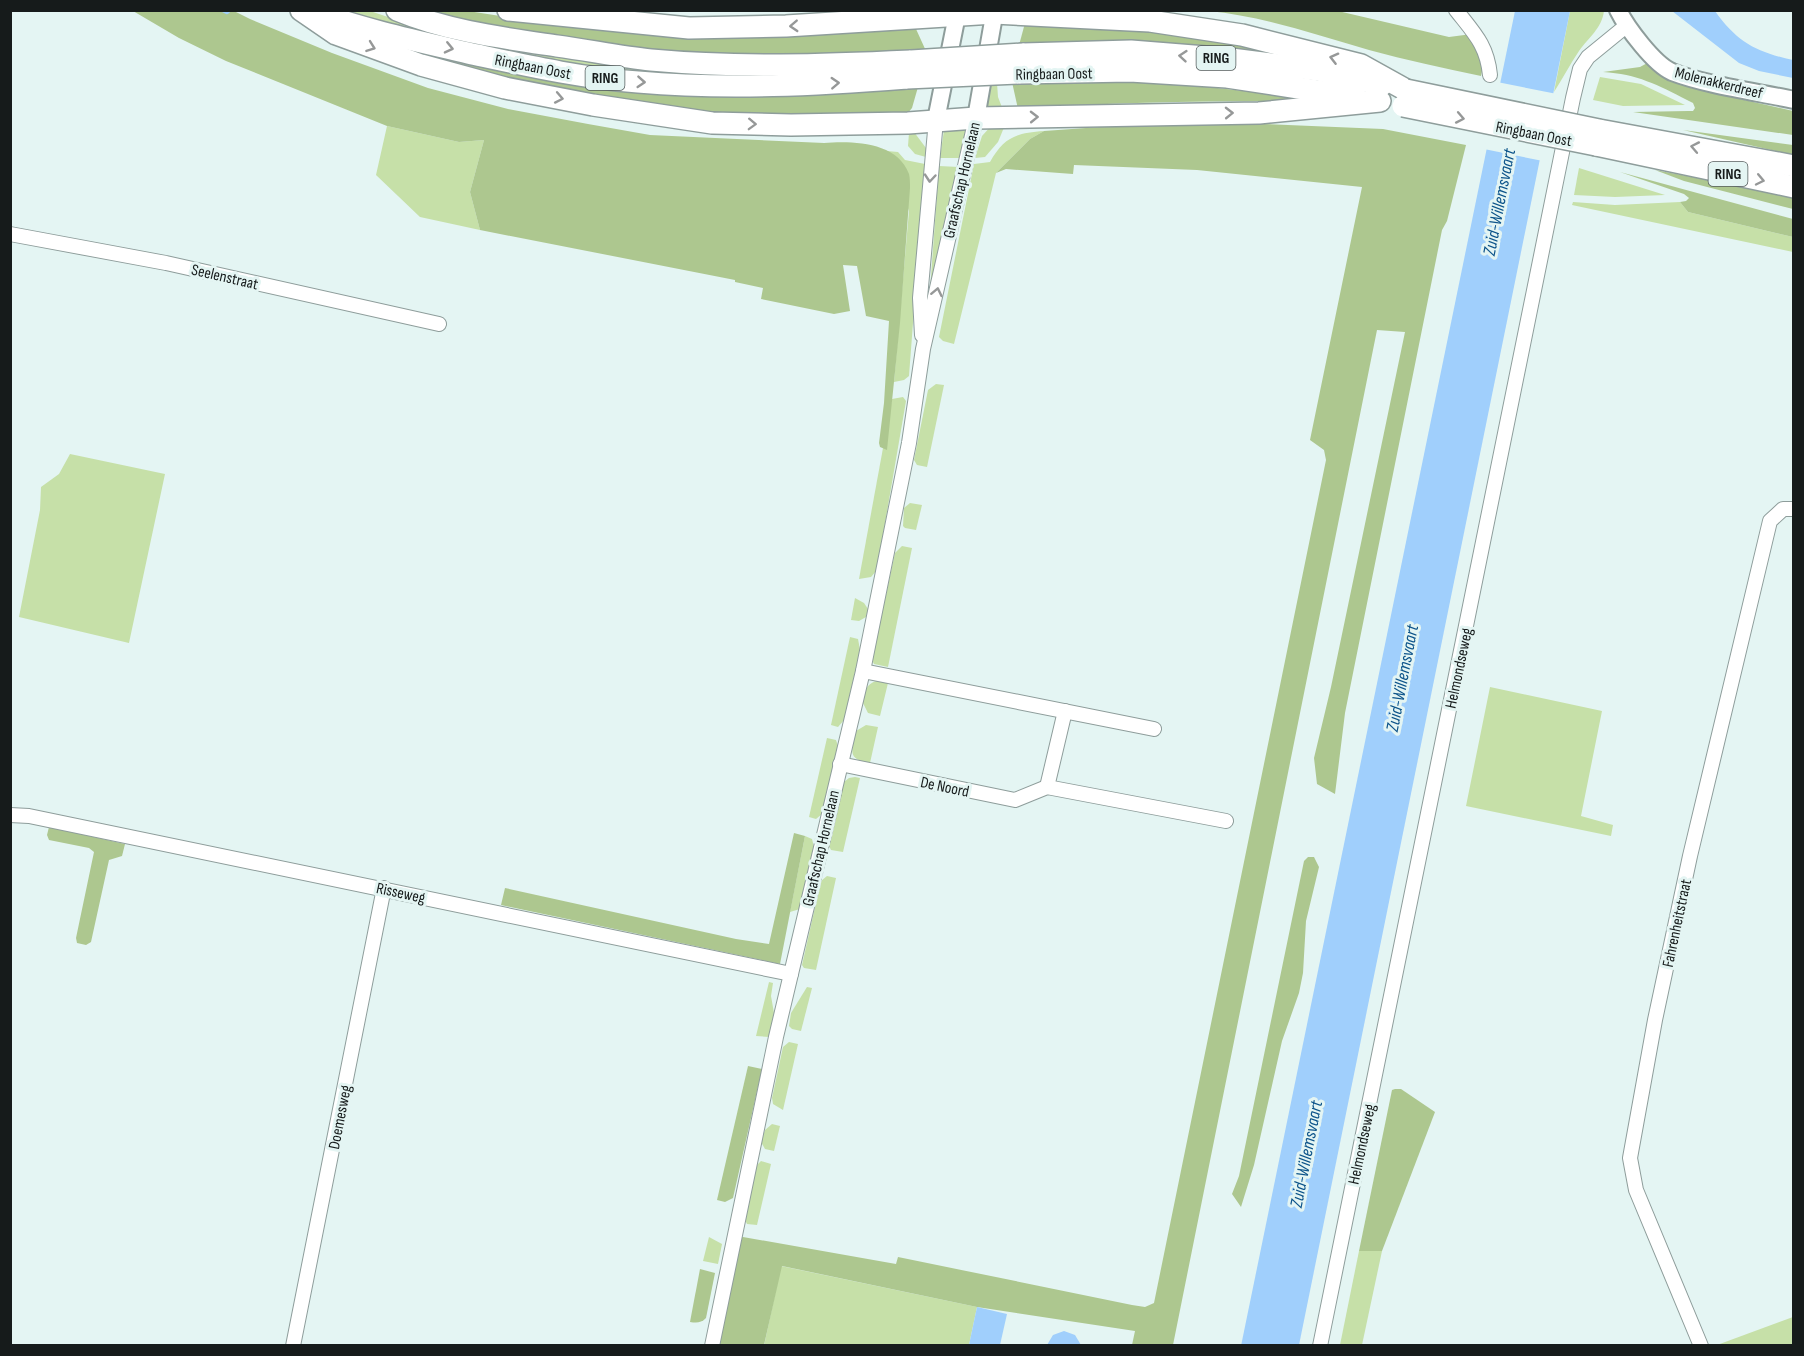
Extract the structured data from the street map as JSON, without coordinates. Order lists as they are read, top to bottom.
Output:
{
  "streets": {
    "main road": ["RING", "Ringbaan Oost"],
    "street": [
      "Molenakkerdreef",
      "Graafschap Hornelaan",
      "Seelenstraat",
      "Helmondseweg",
      "De Noord",
      "Risseweg",
      "Fahrenheitstraat",
      "Doemesweg"
    ]
  },
  "crossings": [
    ["Molenakkerdreef", "Helmondseweg"],
    ["Graafschap Hornelaan", "De Noord"],
    ["Graafschap Hornelaan", "Risseweg"],
    ["Risseweg", "Doemesweg"]
  ],
  "water": ["Zuid-Willemsvaart"]
}
